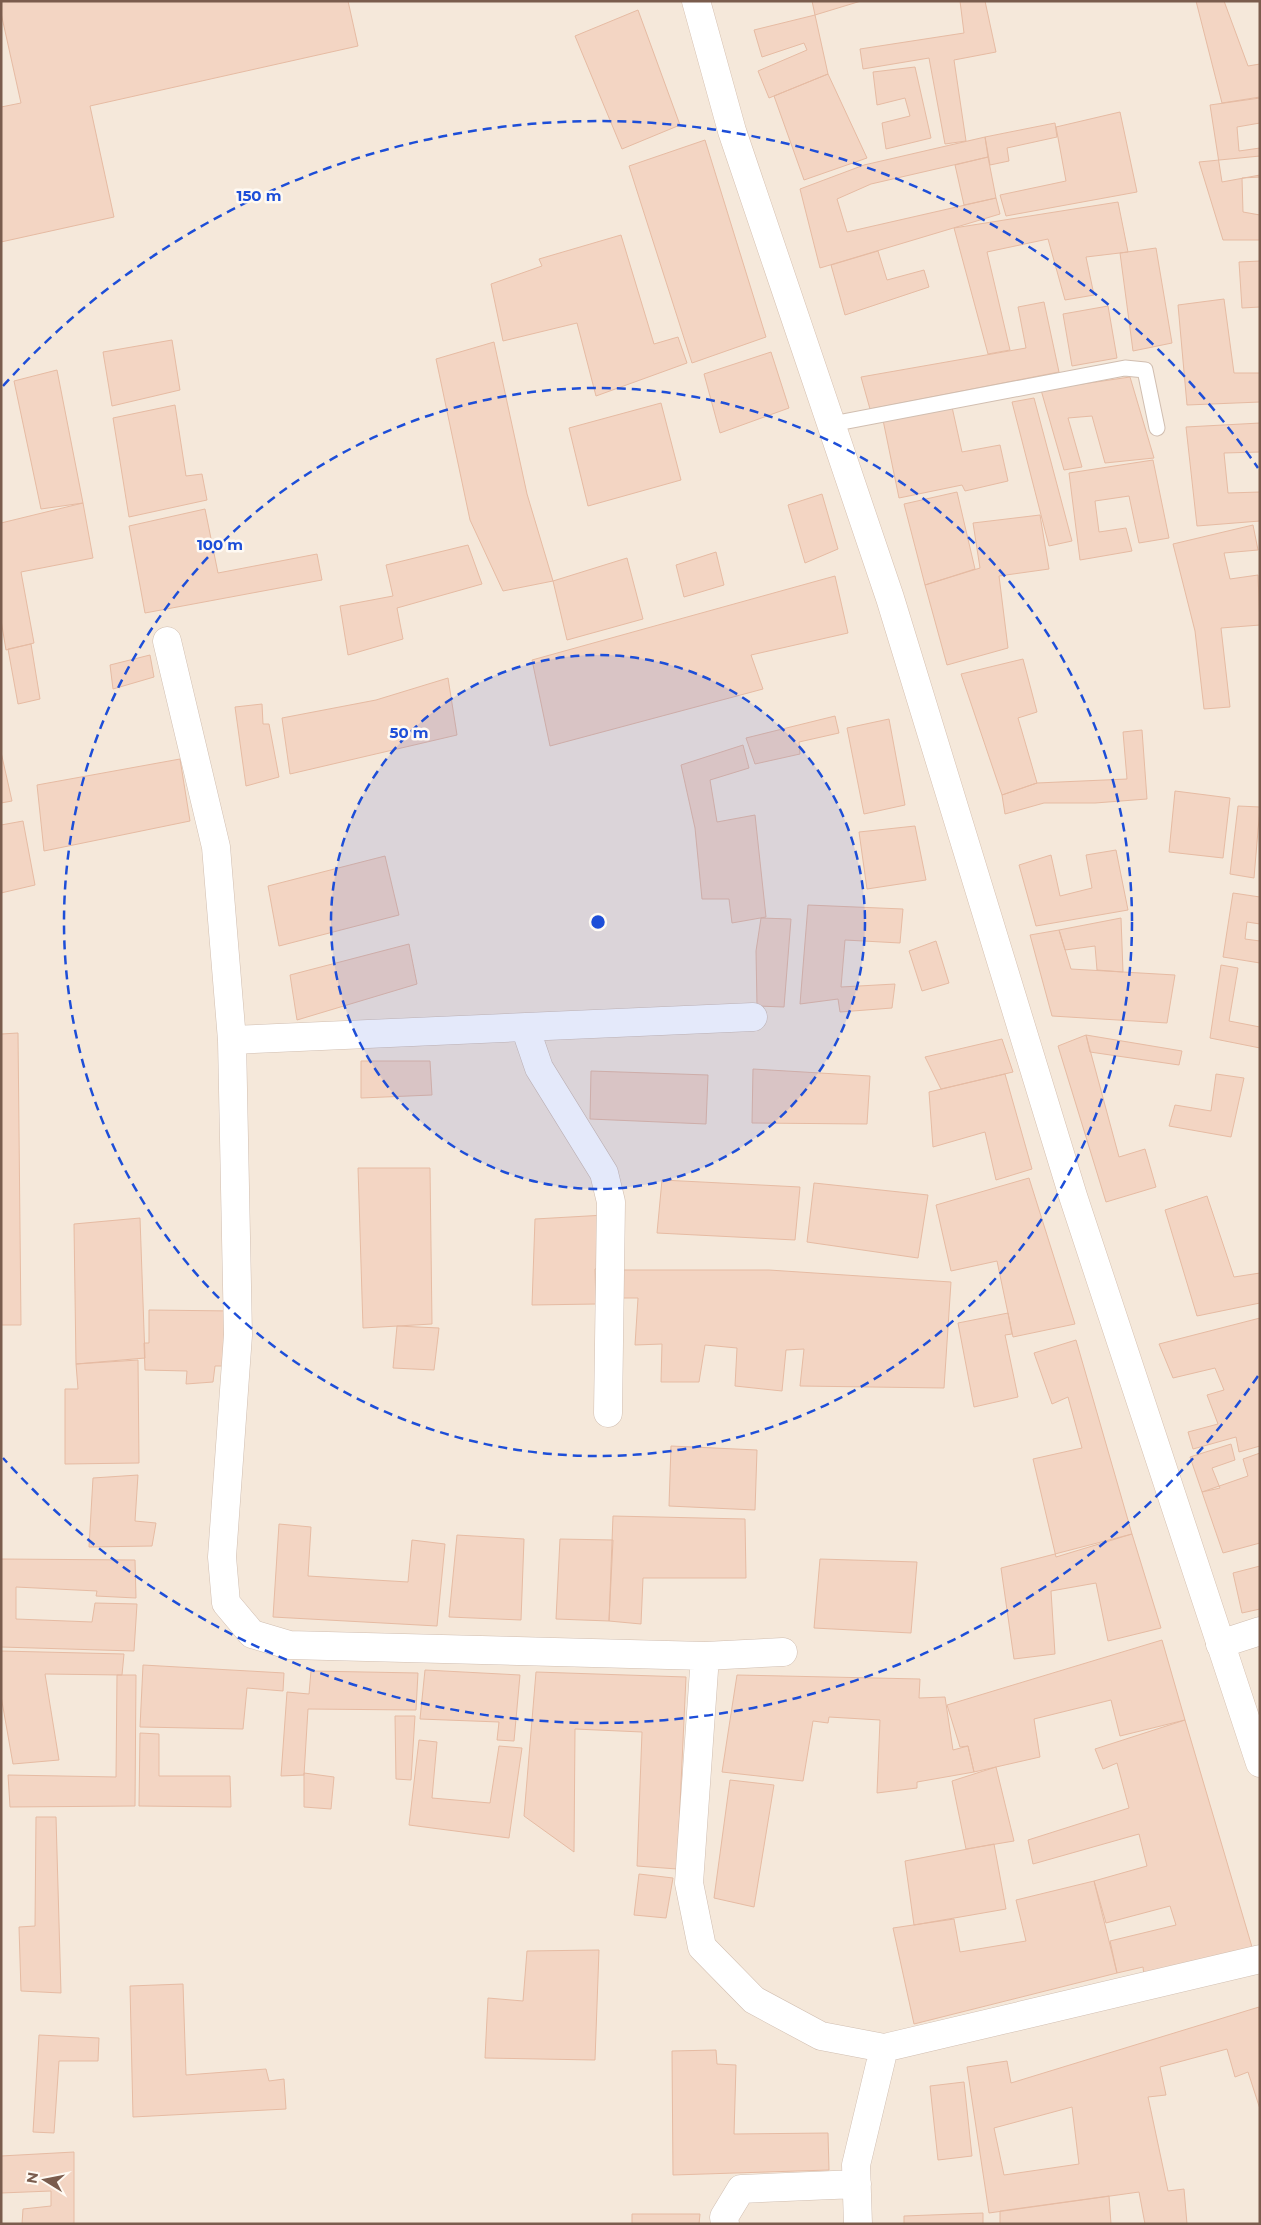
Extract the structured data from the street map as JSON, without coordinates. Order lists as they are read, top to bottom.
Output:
{
  "north": "left",
  "rings": ["150 m", "100 m", "50 m"]
}
